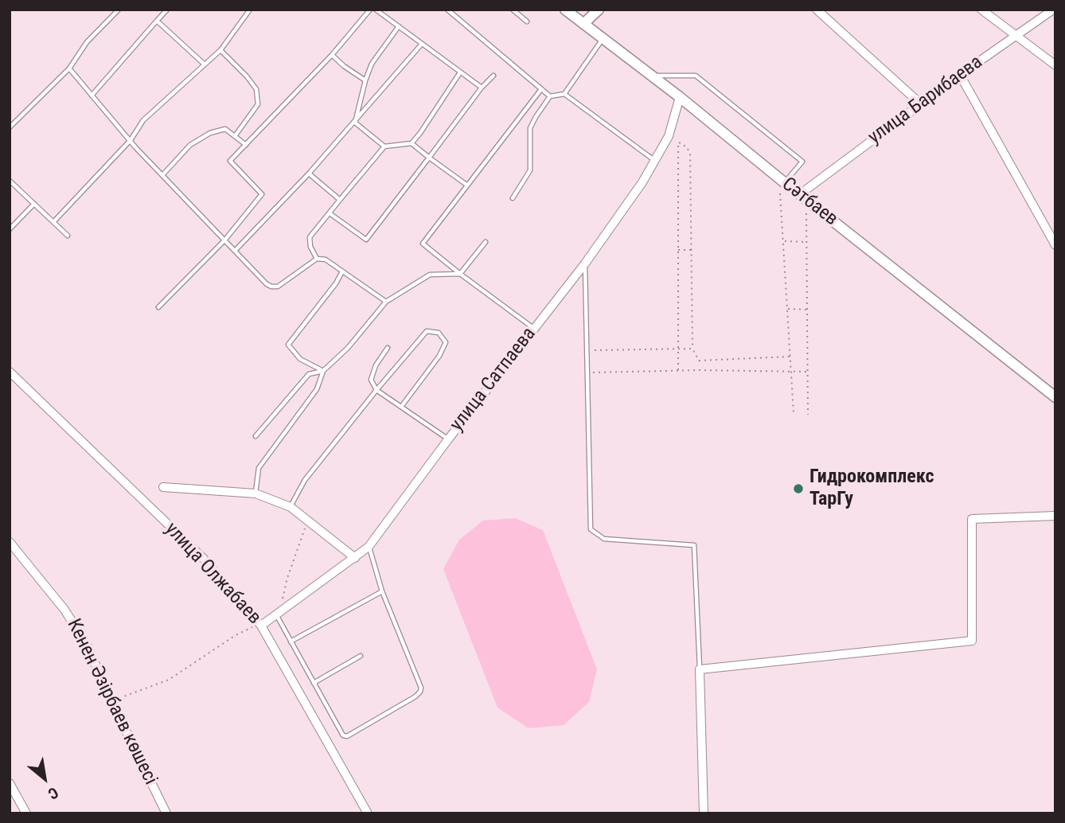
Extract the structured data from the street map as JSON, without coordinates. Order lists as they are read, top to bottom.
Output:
{
  "streets": {
    "street": [
      "улица Барибаева",
      "Сәтбаев",
      "улица Сатпаева",
      "улица Олжабаев",
      "Кенен Әзірбаев көшесі"
    ]
  },
  "crossings": [
    ["улица Барибаева", "Сәтбаев"],
    ["Сәтбаев", "улица Сатпаева"],
    ["улица Сатпаева", "улица Олжабаев"]
  ],
  "places": ["Гидрокомплекс ТарГу"],
  "north": "bottom right"
}
